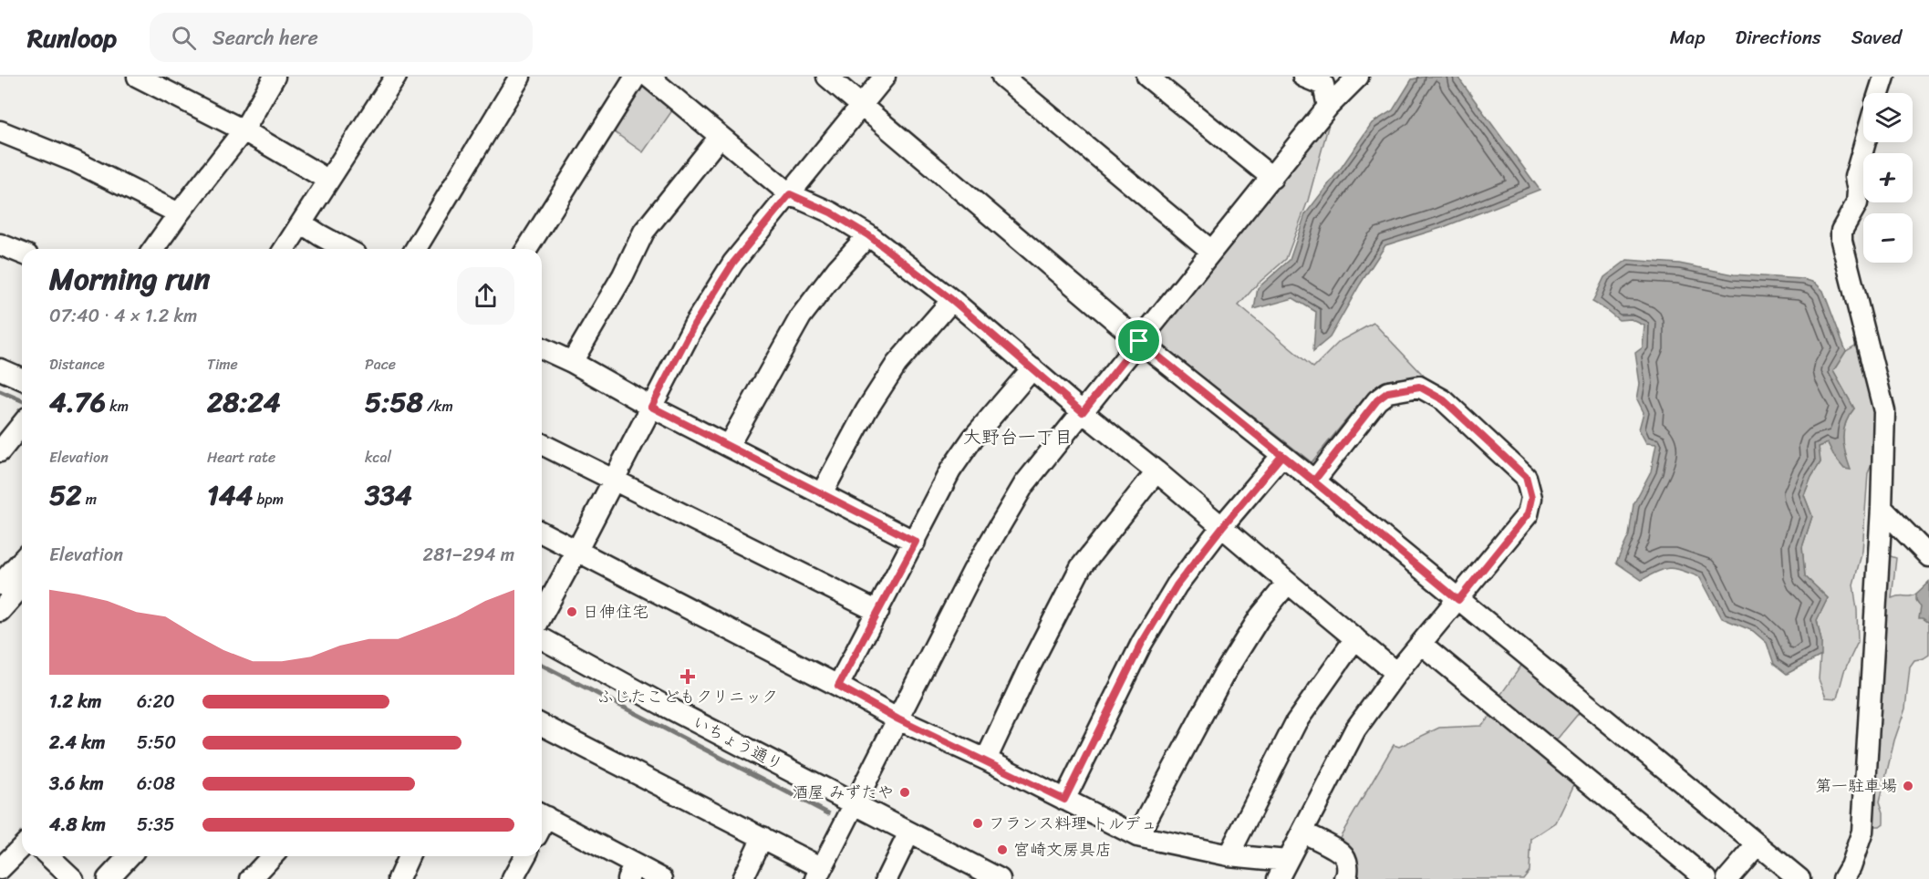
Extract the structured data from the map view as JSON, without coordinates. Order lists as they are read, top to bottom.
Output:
{
  "streets": {
    "street": ["いちょう通り"]
  },
  "districts": ["大野台一丁目"],
  "places": {
    "other": [
      "日伸住宅",
      "第一駐車場",
      "酒屋 みずたや",
      "フランス料理 トルデュ",
      "宮崎文房具店"
    ],
    "health": ["ふじたこどもクリニック"]
  },
  "page": {
    "header": "Runloop",
    "search": "Search here",
    "nav": ["Map", "Directions", "Saved"],
    "map_buttons": ["+", "−"],
    "heading": ["Morning run", "07:40 · 4 × 1.2 km"],
    "stats": [
      ["Distance", "4.76 km"],
      ["Time", "28:24"],
      ["Pace", "5:58 /km"],
      ["Elevation", "52 m"],
      ["Heart rate", "144 bpm"],
      ["kcal", "334"]
    ],
    "chart": ["Elevation", "281–294 m"],
    "list": [
      {
        "name": "1.2 km",
        "note": "6:20"
      },
      {
        "name": "2.4 km",
        "note": "5:50"
      },
      {
        "name": "3.6 km",
        "note": "6:08"
      },
      {
        "name": "4.8 km",
        "note": "5:35"
      }
    ]
  }
}
